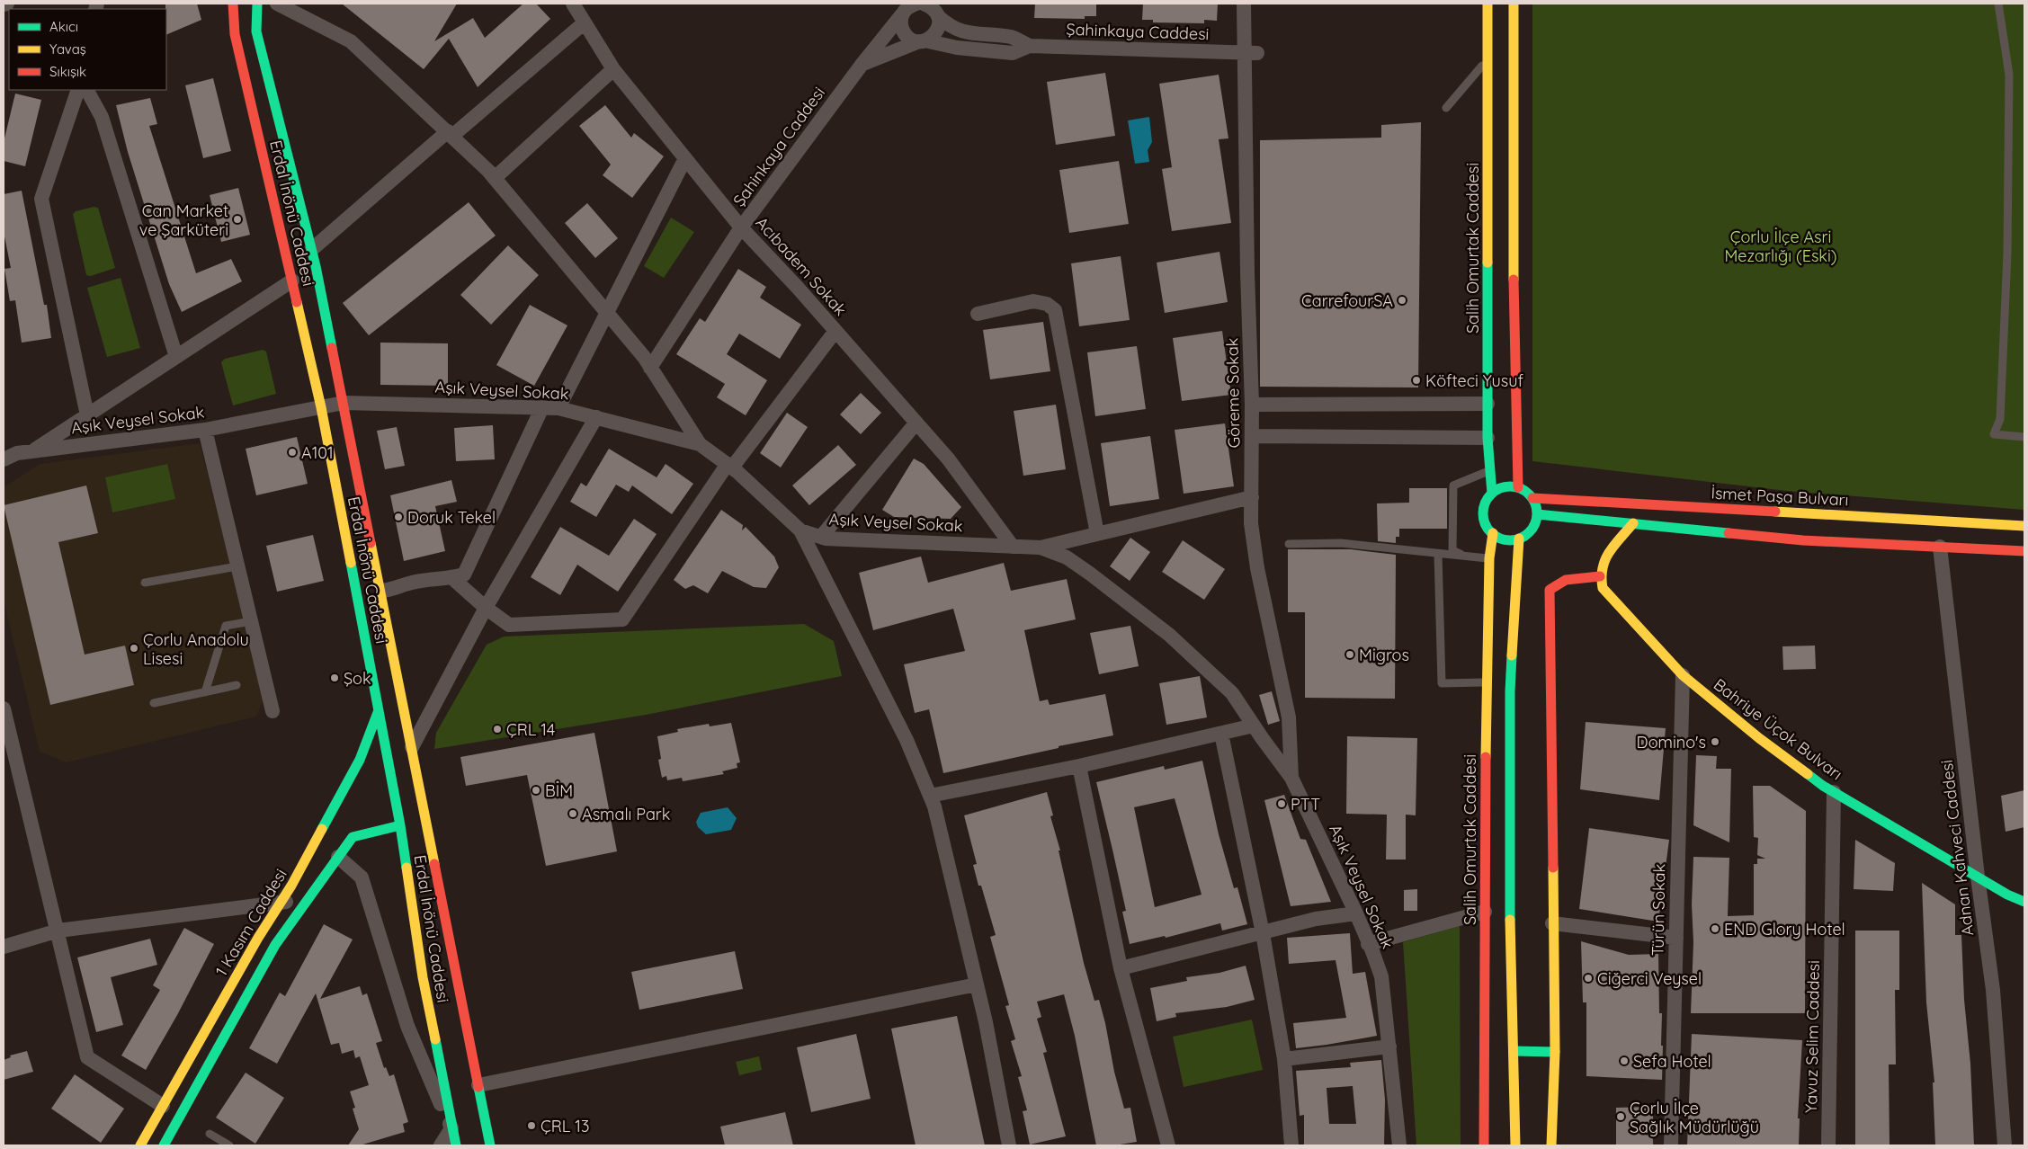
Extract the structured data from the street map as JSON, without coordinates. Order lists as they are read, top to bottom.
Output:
{
  "streets": {
    "main road": [
      "Erdal İnönü Caddesi",
      "Salih Omurtak Caddesi",
      "İsmet Paşa Bulvarı",
      "Bahriye Üçok Bulvarı",
      "1 Kasım Caddesi"
    ],
    "street": [
      "Şahinkaya Caddesi",
      "Acıbadem Sokak",
      "Aşık Veysel Sokak",
      "Göreme Sokak",
      "Adnan Kahveci Caddesi",
      "Türün Sokak",
      "Yavuz Selim Caddesi"
    ]
  },
  "crossings": [
    ["Şahinkaya Caddesi", "Acıbadem Sokak"],
    ["Şahinkaya Caddesi", "Göreme Sokak"],
    ["Erdal İnönü Caddesi", "Aşık Veysel Sokak"],
    ["Erdal İnönü Caddesi", "1 Kasım Caddesi"],
    ["Salih Omurtak Caddesi", "İsmet Paşa Bulvarı"],
    ["Acıbadem Sokak", "Aşık Veysel Sokak"],
    ["Aşık Veysel Sokak", "Göreme Sokak"],
    ["Bahriye Üçok Bulvarı", "Adnan Kahveci Caddesi"],
    ["Bahriye Üçok Bulvarı", "Türün Sokak"],
    ["Bahriye Üçok Bulvarı", "Yavuz Selim Caddesi"]
  ],
  "parks": ["Çorlu İlçe Asri Mezarlığı (Eski)"],
  "places": [
    "Can Market ve Şarküteri",
    "CarrefourSA",
    "Köfteci Yusuf",
    "A101",
    "Doruk Tekel",
    "Çorlu Anadolu Lisesi",
    "Migros",
    "Şok",
    "ÇRL 14",
    "Domino's",
    "BİM",
    "PTT",
    "Asmalı Park",
    "END Glory Hotel",
    "Ciğerci Veysel",
    "Sefa Hotel",
    "Çorlu İlçe Sağlık Müdürlüğü",
    "ÇRL 13"
  ],
  "legend": ["Akıcı", "Yavaş", "Sıkışık"]
}
